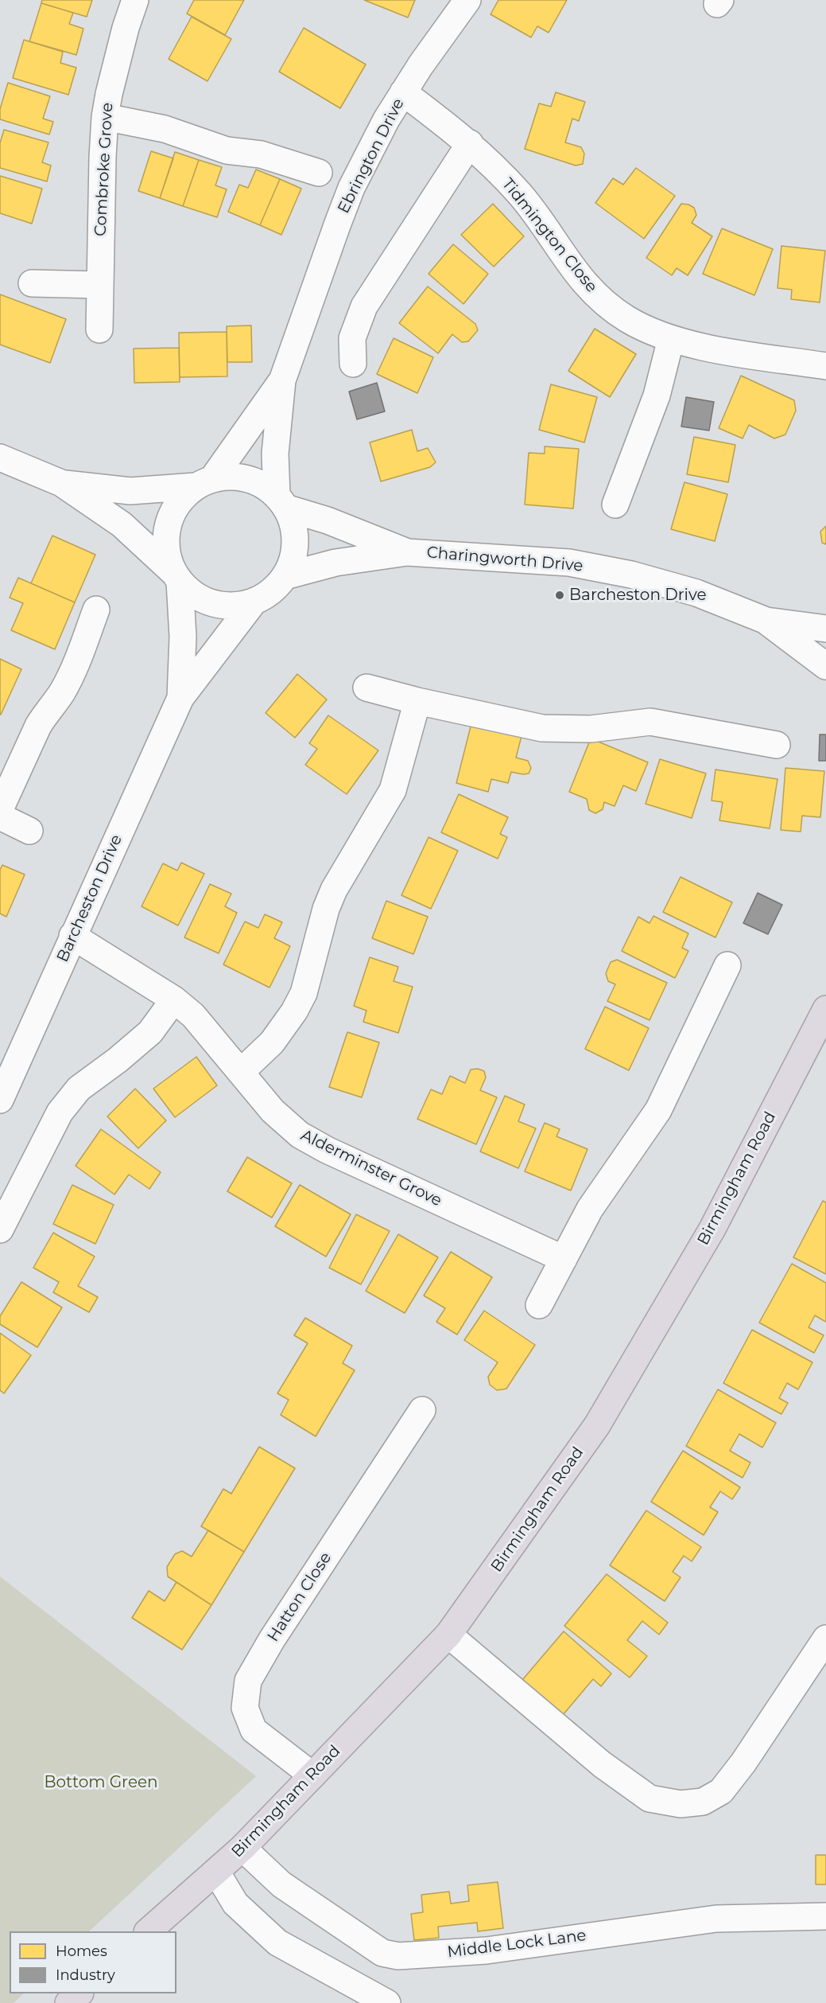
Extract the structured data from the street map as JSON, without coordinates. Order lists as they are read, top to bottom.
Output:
{
  "streets": {
    "highway": ["Birmingham Road"],
    "street": [
      "Ebrington Drive",
      "Combroke Grove",
      "Tidmington Close",
      "Charingworth Drive",
      "Barcheston Drive",
      "Alderminster Grove",
      "Hatton Close",
      "Middle Lock Lane"
    ]
  },
  "crossings": [
    ["Ebrington Drive", "Tidmington Close"],
    ["Ebrington Drive", "Charingworth Drive"],
    ["Ebrington Drive", "Barcheston Drive"],
    ["Charingworth Drive", "Barcheston Drive"],
    ["Barcheston Drive", "Alderminster Grove"],
    ["Birmingham Road", "Hatton Close"],
    ["Birmingham Road", "Middle Lock Lane"]
  ],
  "parks": ["Bottom Green"],
  "places": ["Barcheston Drive"],
  "legend": ["Homes", "Industry"]
}
